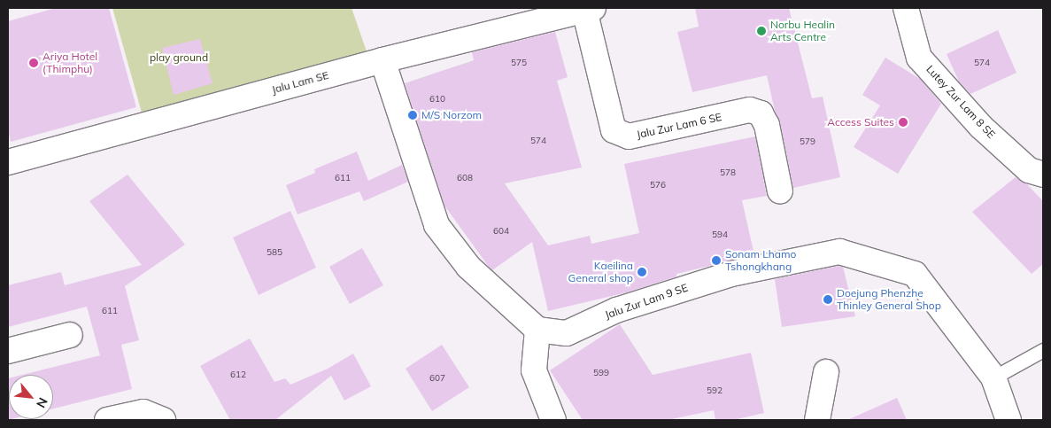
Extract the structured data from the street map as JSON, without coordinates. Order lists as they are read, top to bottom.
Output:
{
  "streets": {
    "street": [
      "Jalu Lam SE",
      "Lutey Zur Lam 8 SE",
      "Jalu Zur Lam 6 SE",
      "Jalu Zur Lam 9 SE"
    ]
  },
  "crossings": [
    ["Jalu Lam SE", "Jalu Zur Lam 6 SE"]
  ],
  "parks": ["play ground"],
  "places": [
    "Norbu Healin Arts Centre",
    "Ariya Hotel (Thimphu)",
    "M/S Norzom",
    "Access Suites",
    "Sonam Lhamo Tshongkhang",
    "Kaeilina General shop",
    "Doejung Phenzhe Thinley General Shop"
  ],
  "house_numbers": [
    "575",
    "574",
    "610",
    "574",
    "579",
    "578",
    "611",
    "608",
    "576",
    "604",
    "594",
    "585",
    "611",
    "599",
    "612",
    "607",
    "592"
  ],
  "north": "bottom right"
}
